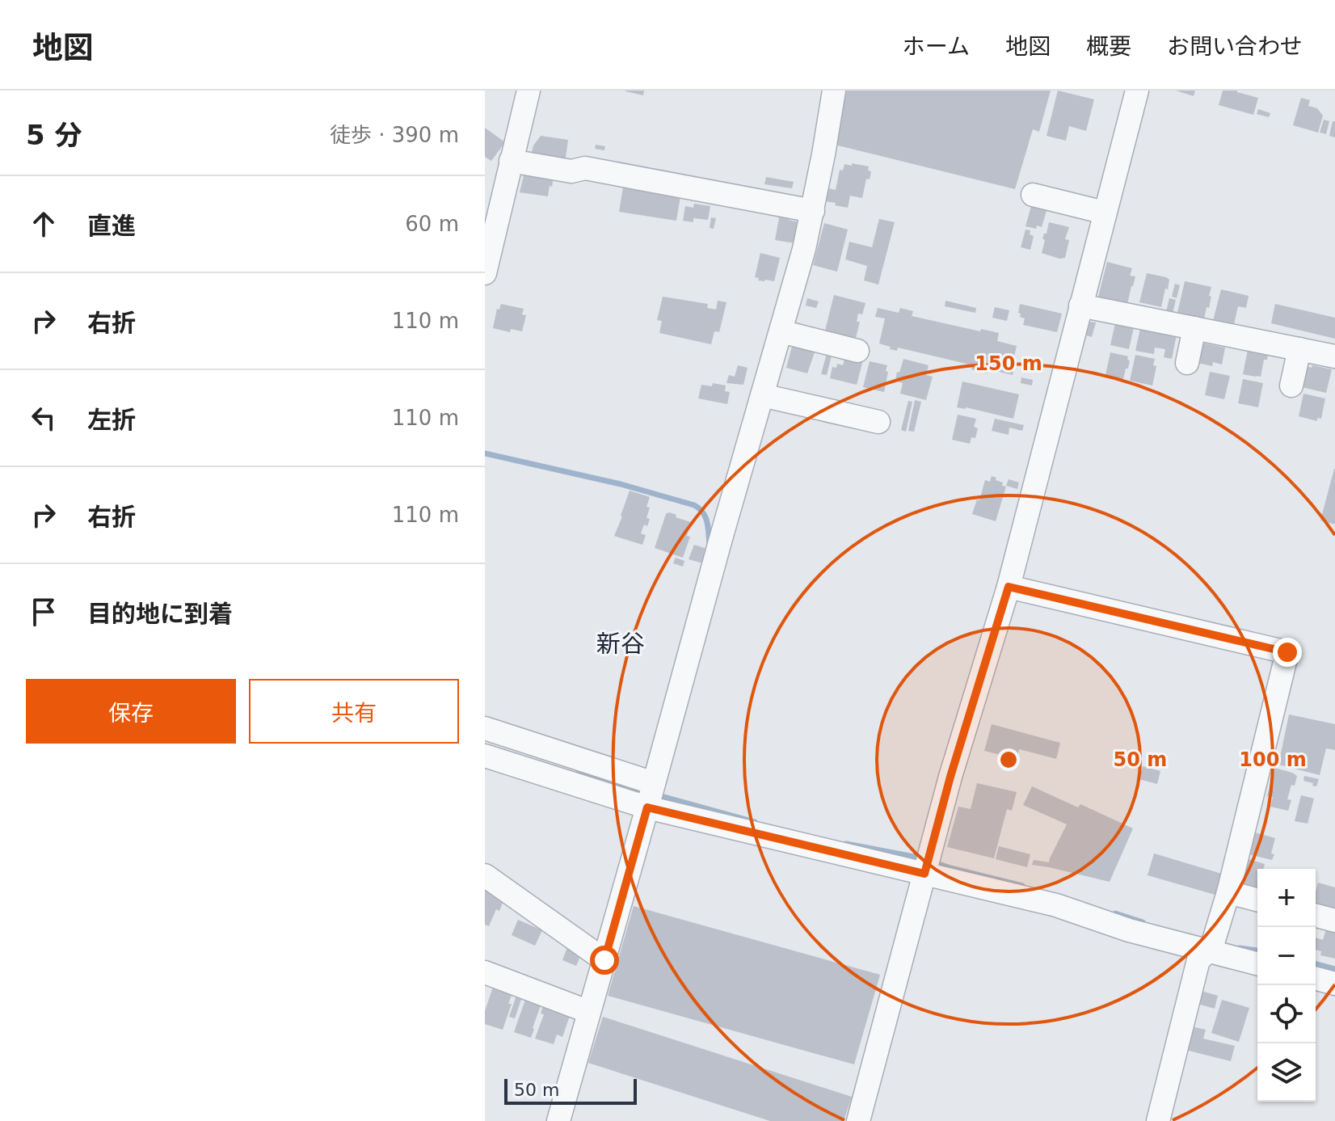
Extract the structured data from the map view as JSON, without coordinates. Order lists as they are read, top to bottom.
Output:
{
  "districts": ["新谷"],
  "scale_bar": "50 m",
  "page": {
    "header": "地図",
    "nav": [
      "ホーム",
      "地図",
      "概要",
      "お問い合わせ"
    ],
    "heading": ["5 分", "徒歩 · 390 m"],
    "list": [
      ["直進", "60 m"],
      ["右折", "110 m"],
      ["左折", "110 m"],
      ["右折", "110 m"],
      "目的地に到着"
    ],
    "buttons": ["保存", "共有"],
    "map_buttons": ["+", "−"],
    "scale": "50 m"
  },
  "rings": ["150 m", "50 m", "100 m"]
}
